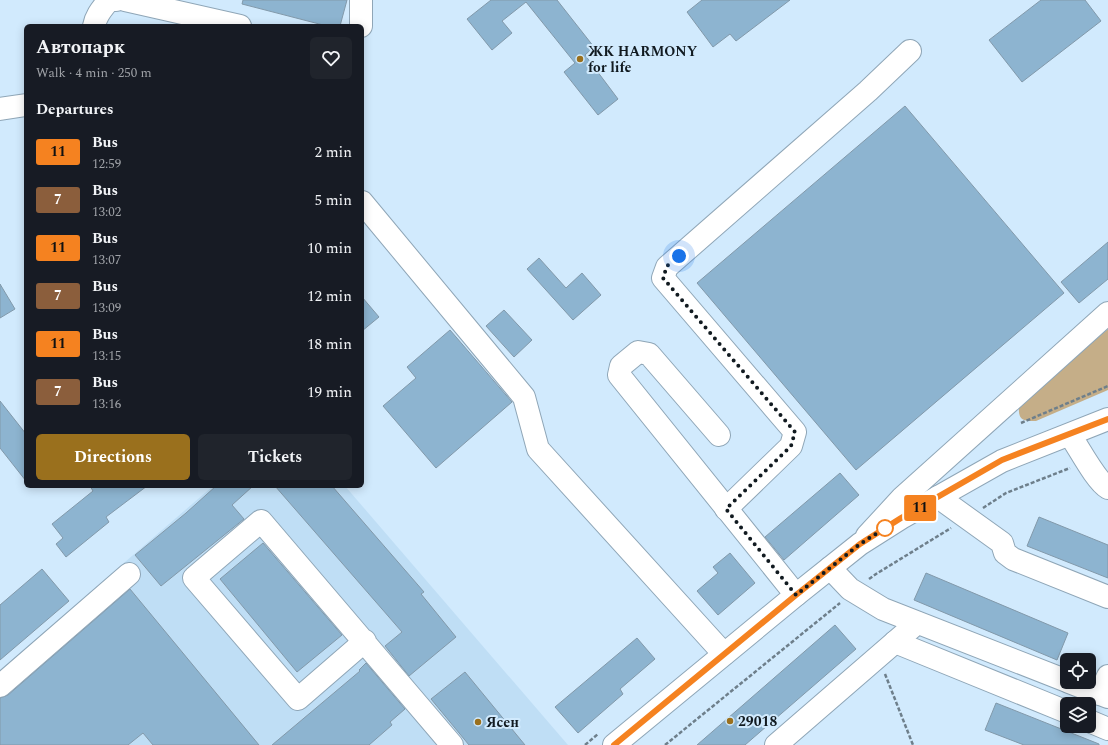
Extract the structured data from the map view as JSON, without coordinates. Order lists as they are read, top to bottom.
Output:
{
  "places": ["ЖК HARMONY for life", "29018", "Ясен"],
  "lines": ["bus line 11"],
  "page": {
    "on_map": "11",
    "heading": [
      ["Автопарк", "Walk · 4 min · 250 m"],
      "Departures"
    ],
    "list": [
      {
        "mark": "11",
        "name": "Bus",
        "note": "12:59",
        "value": "2 min"
      },
      {
        "mark": "7",
        "name": "Bus",
        "note": "13:02",
        "value": "5 min"
      },
      {
        "mark": "11",
        "name": "Bus",
        "note": "13:07",
        "value": "10 min"
      },
      {
        "mark": "7",
        "name": "Bus",
        "note": "13:09",
        "value": "12 min"
      },
      {
        "mark": "11",
        "name": "Bus",
        "note": "13:15",
        "value": "18 min"
      },
      {
        "mark": "7",
        "name": "Bus",
        "note": "13:16",
        "value": "19 min"
      }
    ],
    "buttons": ["Directions", "Tickets"]
  }
}
